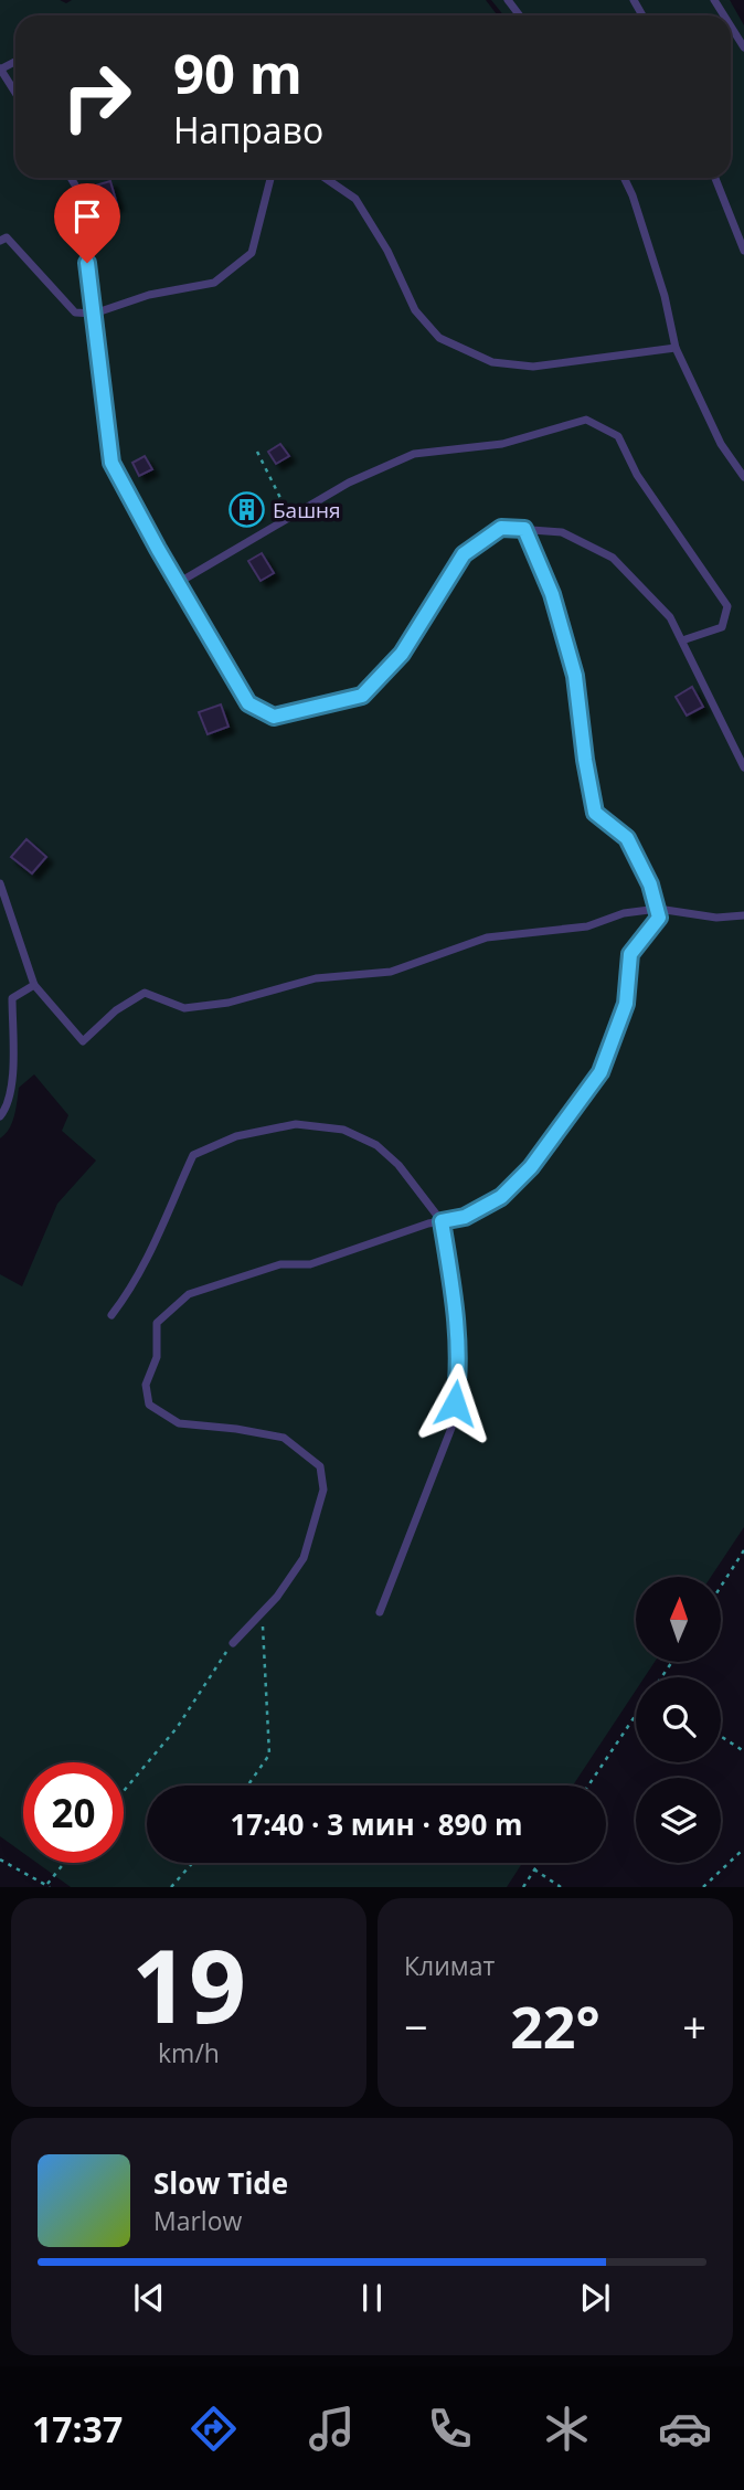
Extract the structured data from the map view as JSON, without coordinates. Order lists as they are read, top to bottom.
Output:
{
  "places": {
    "building": ["Башня"]
  },
  "north": "top",
  "page": {
    "turn": ["90 m", "Направо"],
    "limit": "20",
    "trip": "17:40 · 3 мин · 890 m",
    "tile": [
      ["19", "km/h"],
      "Климат"
    ],
    "heat": ["−", "22°", "+"],
    "song": ["Slow Tide", "Marlow"],
    "tabs": "17:37"
  }
}
